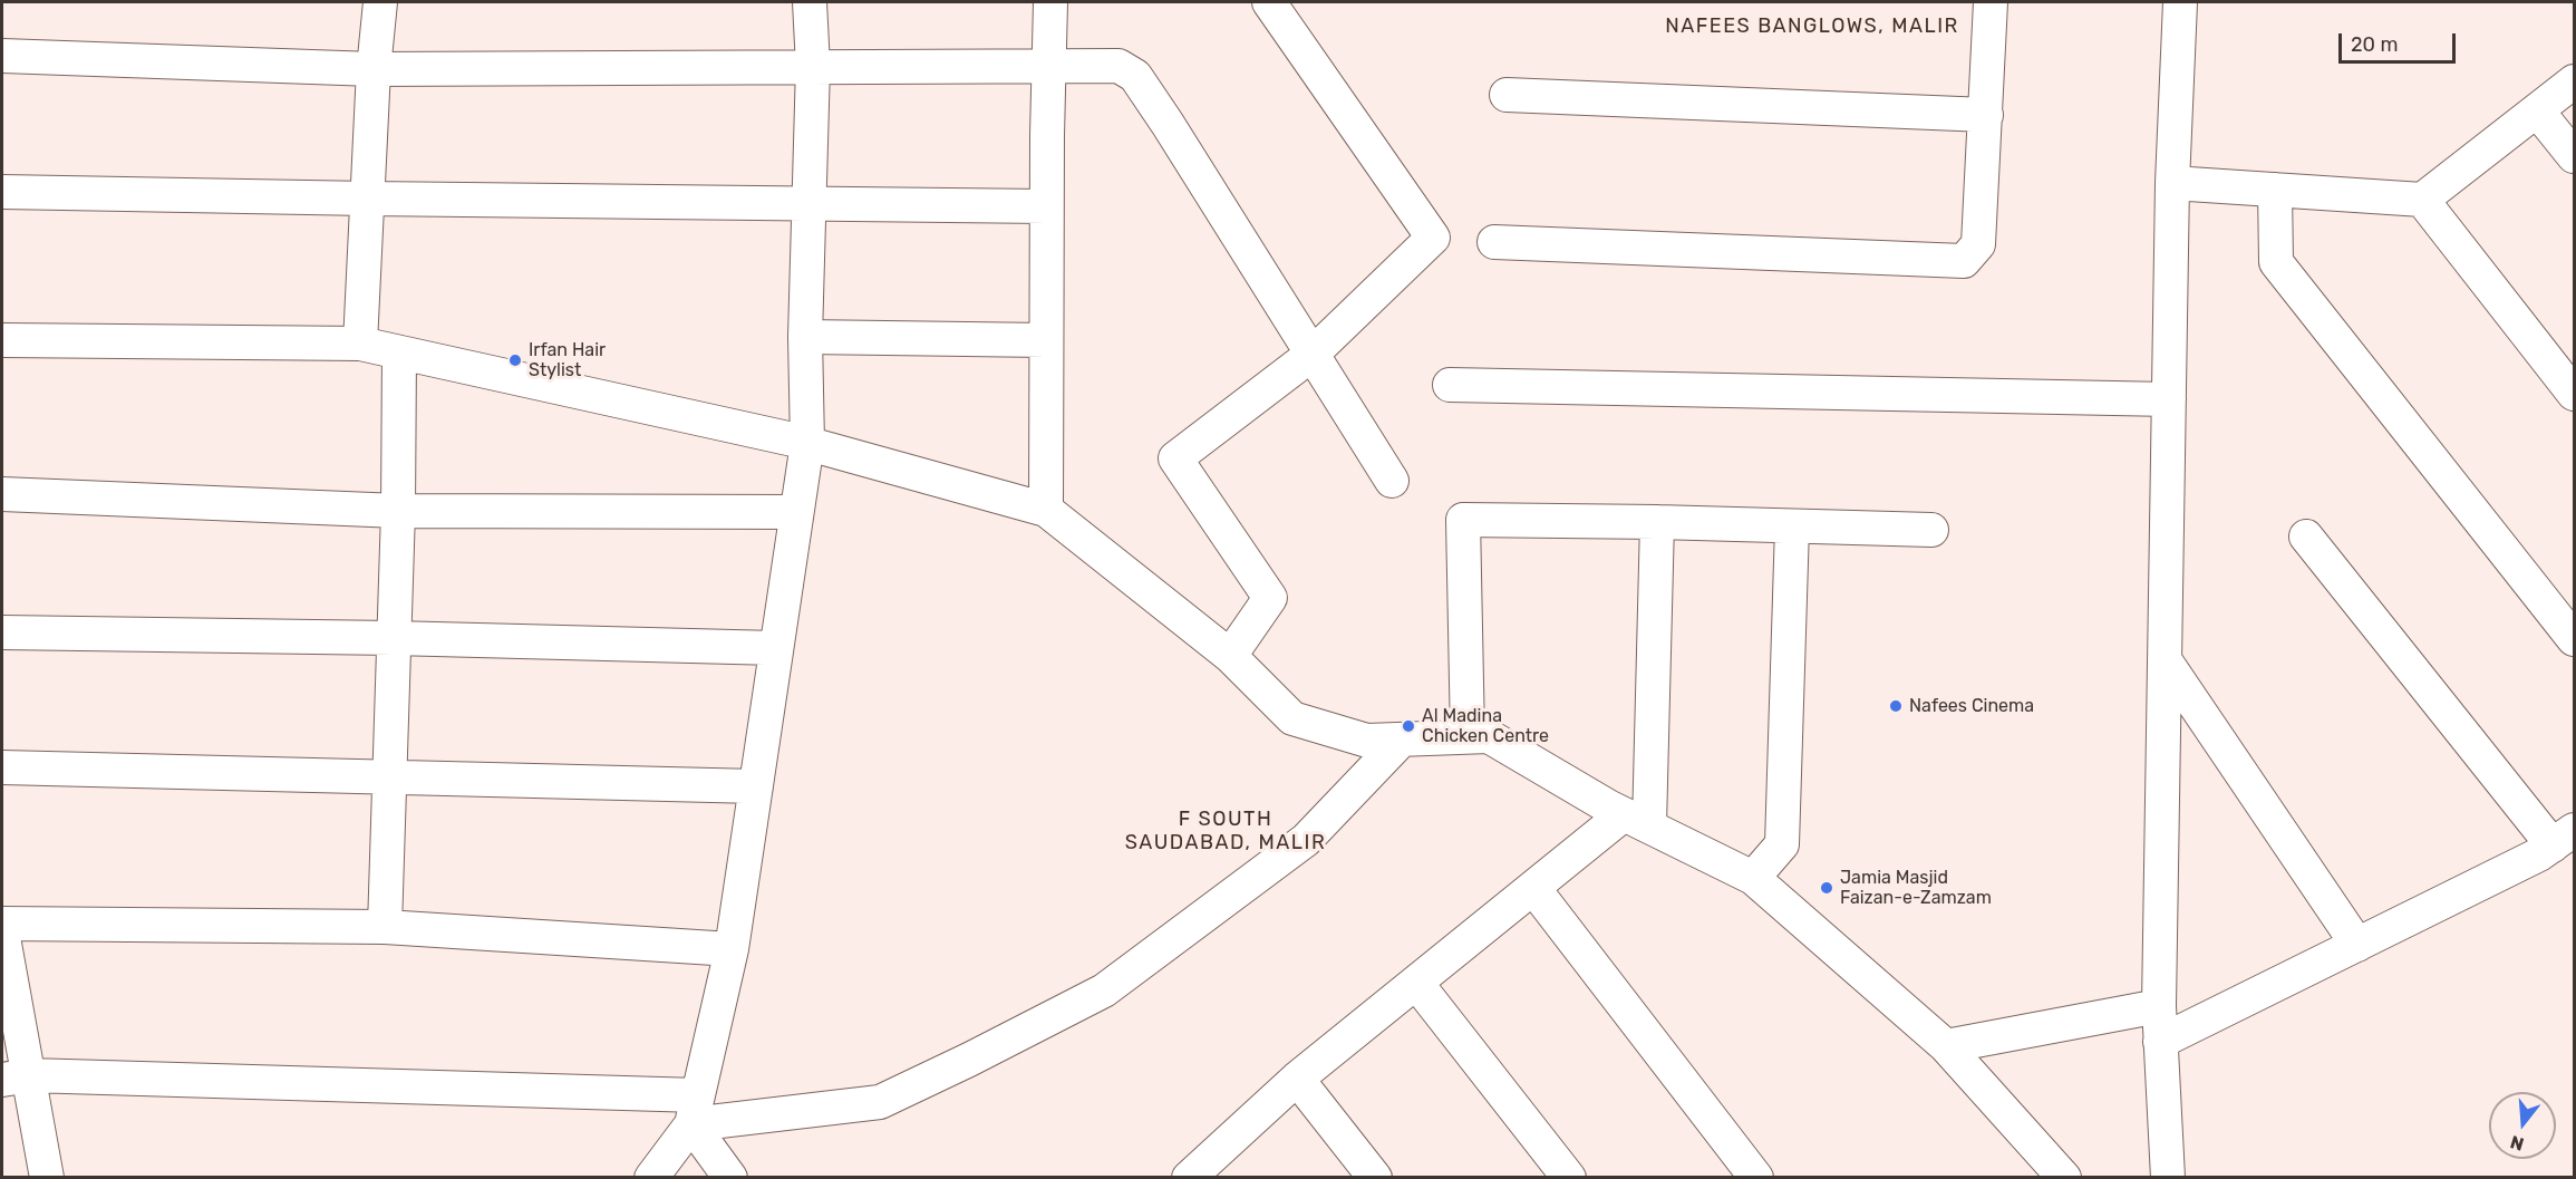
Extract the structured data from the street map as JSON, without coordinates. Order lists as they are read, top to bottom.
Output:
{
  "districts": ["NAFEES BANGLOWS, MALIR", "F SOUTH SAUDABAD, MALIR"],
  "places": [
    "Irfan Hair Stylist",
    "Nafees Cinema",
    "Al Madina Chicken Centre",
    "Jamia Masjid Faizan-e-Zamzam"
  ],
  "scale_bar": "20 m",
  "north": "bottom"
}
